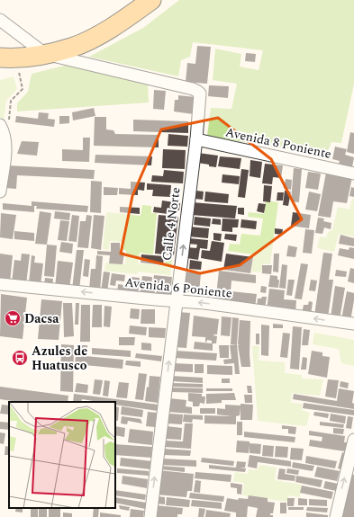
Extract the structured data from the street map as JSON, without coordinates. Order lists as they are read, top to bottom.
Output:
{
  "streets": {
    "street": ["Avenida 8 Poniente", "Calle 4 Norte", "Avenida 6 Poniente"]
  },
  "crossings": [
    ["Avenida 8 Poniente", "Calle 4 Norte"],
    ["Calle 4 Norte", "Avenida 6 Poniente"]
  ],
  "one_way": ["Calle 4 Norte", "Avenida 6 Poniente"],
  "places": {
    "supermarket": ["Dacsa"],
    "bus stop": ["Azules de Huatusco"]
  }
}
